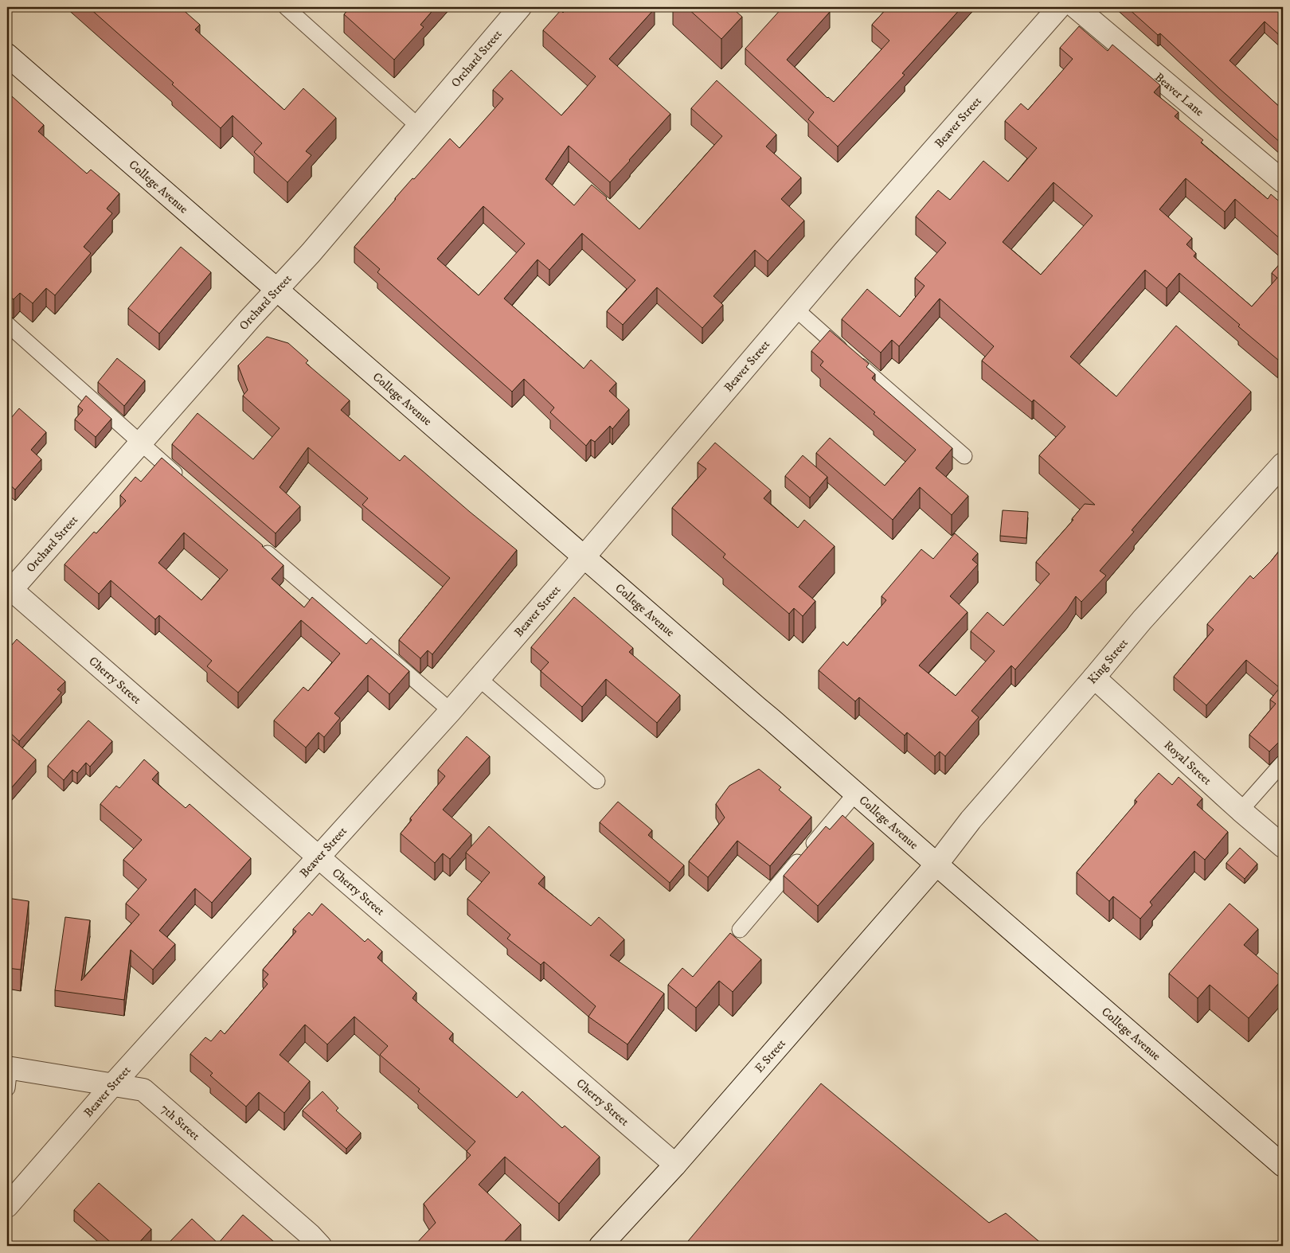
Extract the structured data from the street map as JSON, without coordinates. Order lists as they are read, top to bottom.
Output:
{
  "streets": {
    "street": [
      "Orchard Street",
      "Beaver Lane",
      "Beaver Street",
      "College Avenue",
      "King Street",
      "Cherry Street",
      "Royal Street",
      "E Street",
      "7th Street"
    ]
  },
  "crossings": [
    ["Orchard Street", "College Avenue"],
    ["Orchard Street", "Cherry Street"],
    ["Beaver Street", "College Avenue"],
    ["Beaver Street", "Cherry Street"],
    ["Beaver Street", "7th Street"],
    ["College Avenue", "King Street"],
    ["College Avenue", "E Street"],
    ["King Street", "Royal Street"],
    ["King Street", "E Street"],
    ["Cherry Street", "E Street"]
  ]
}
